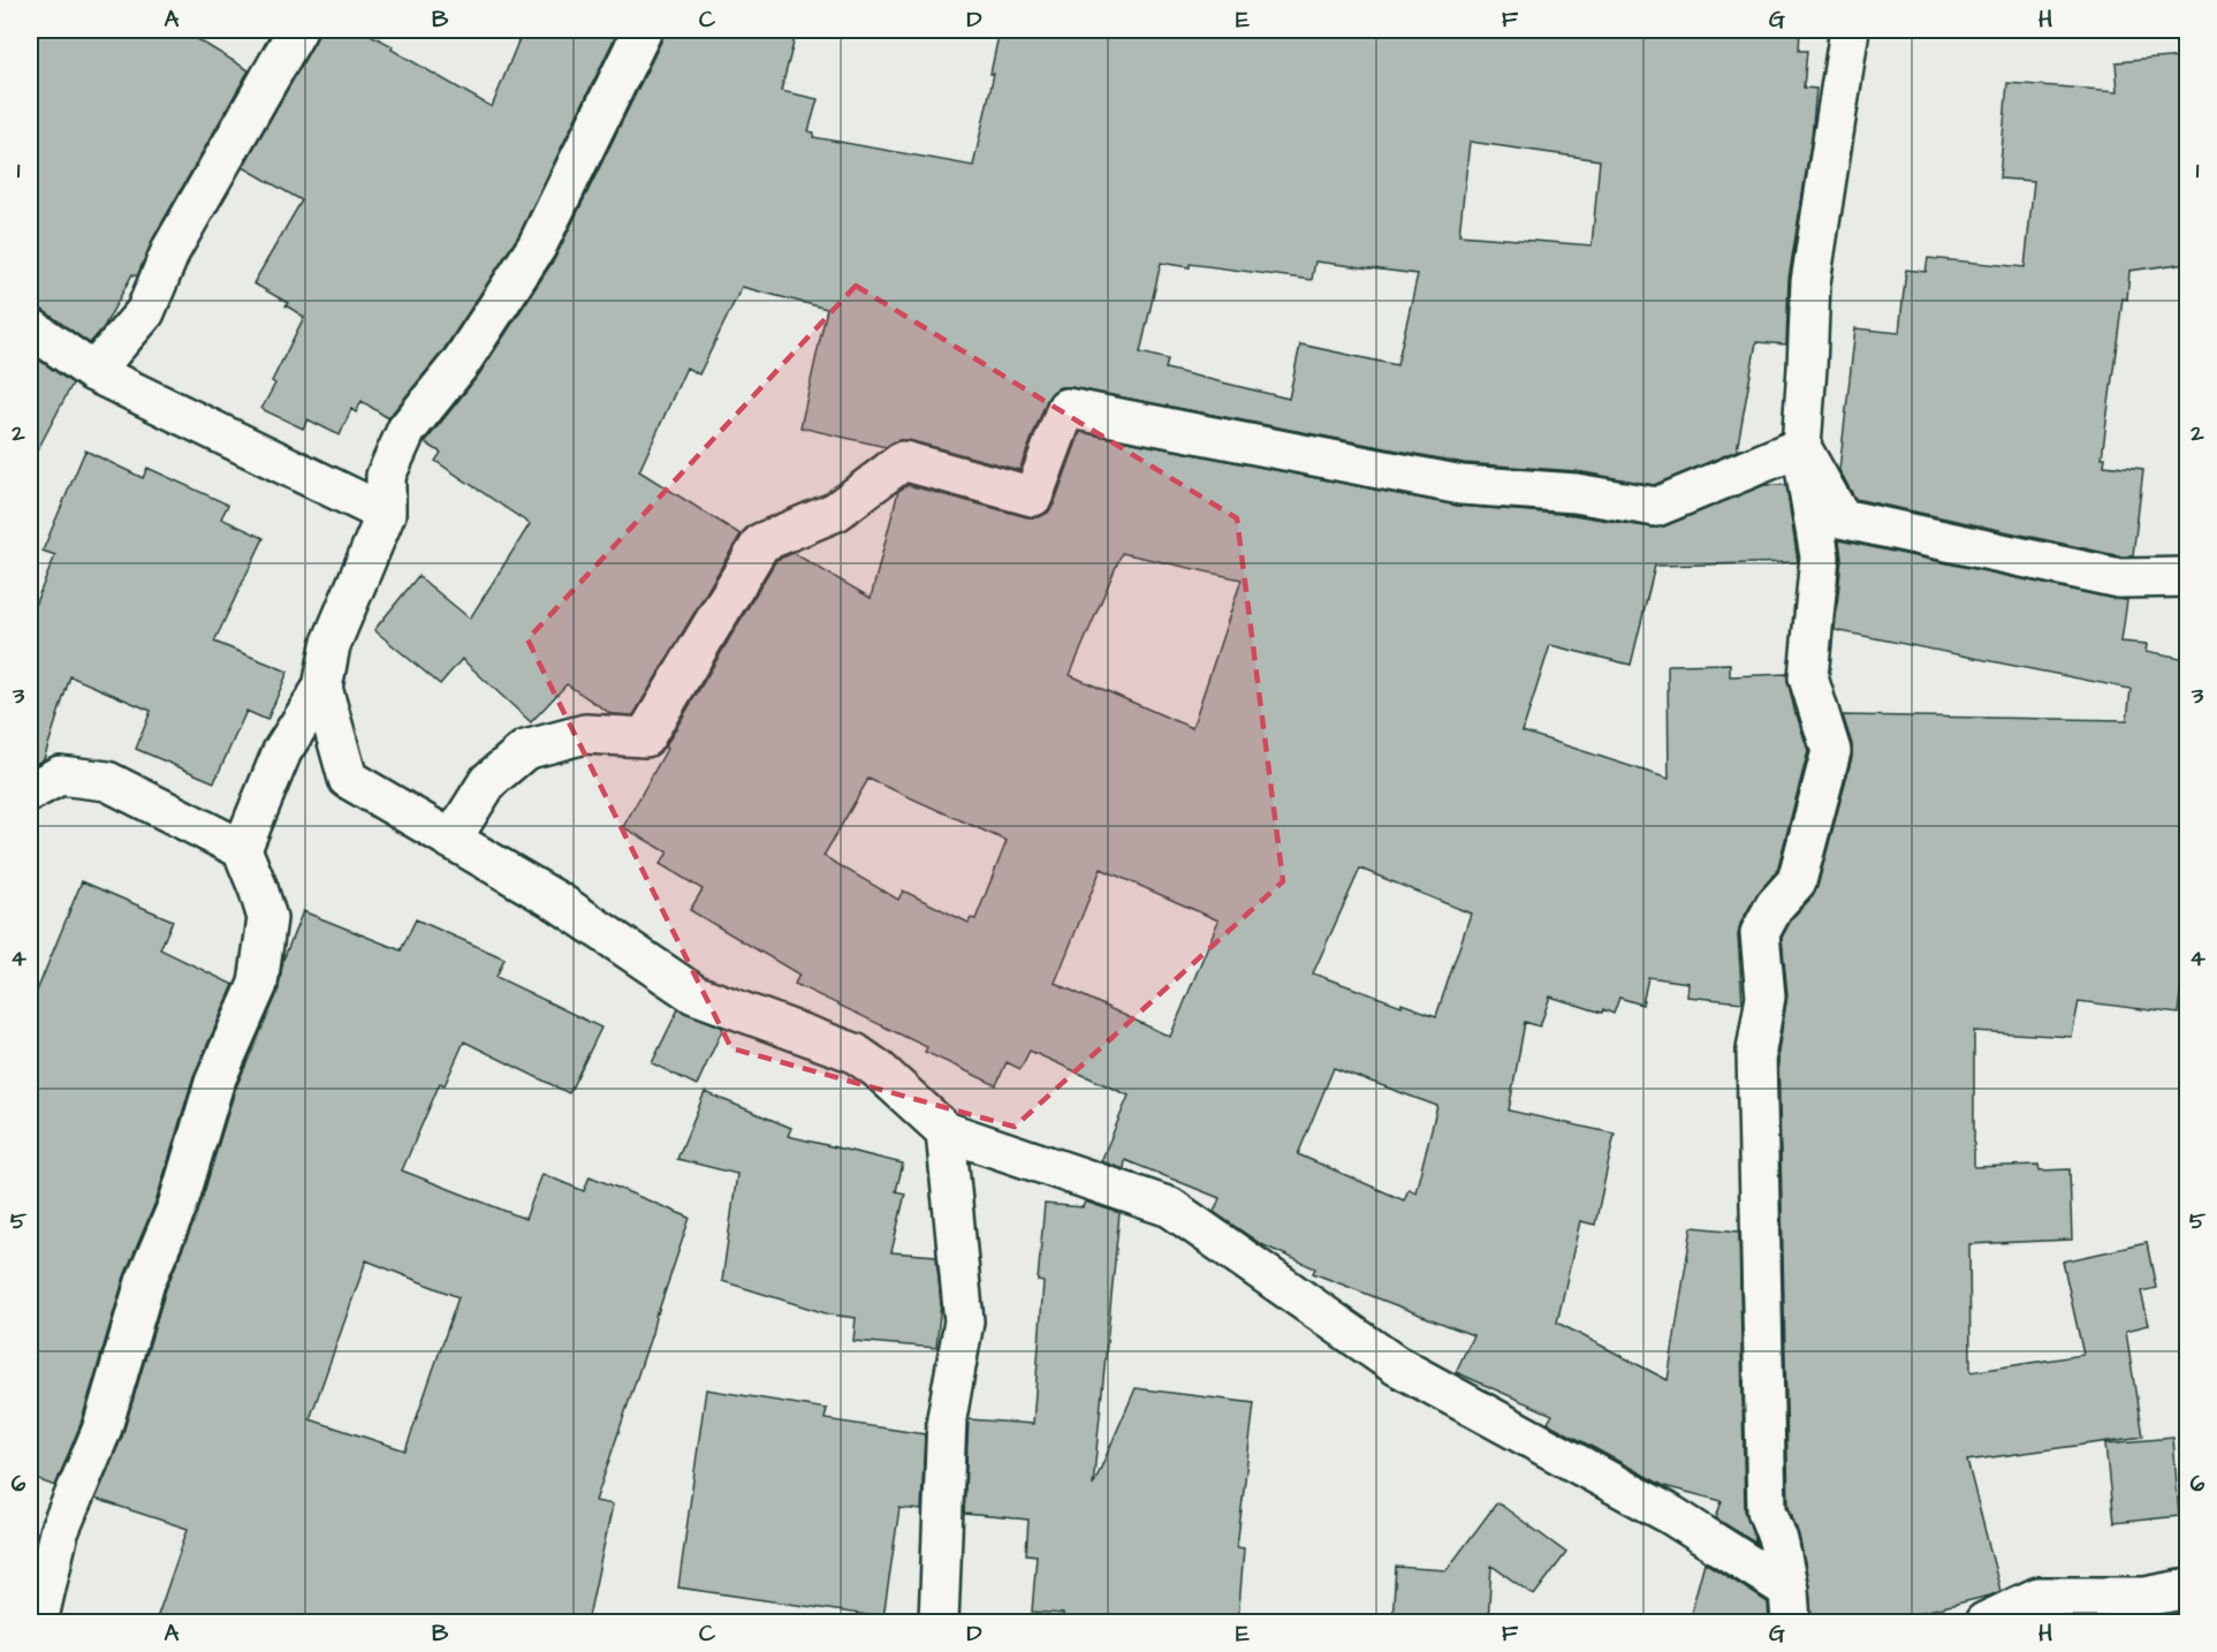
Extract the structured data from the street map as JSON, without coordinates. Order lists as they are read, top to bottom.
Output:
{
  "grid": {
    "columns": [
      "A",
      "B",
      "C",
      "D",
      "E",
      "F",
      "G",
      "H"
    ],
    "rows": [
      "1",
      "2",
      "3",
      "4",
      "5",
      "6"
    ]
  }
}
